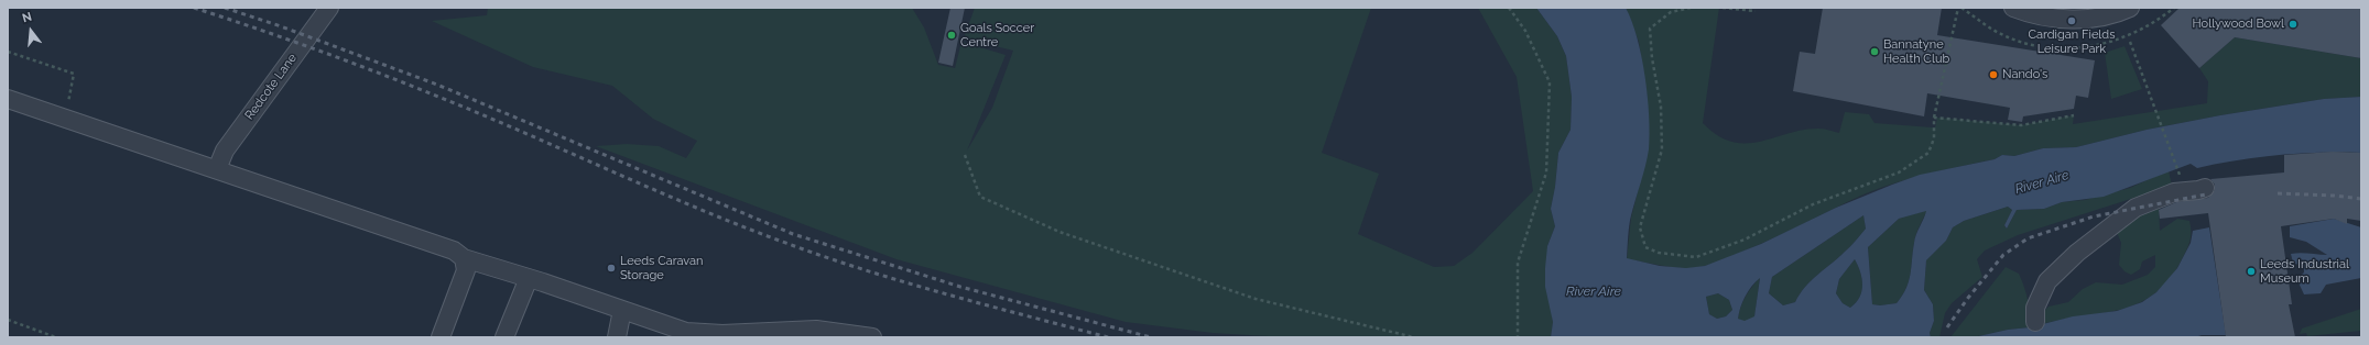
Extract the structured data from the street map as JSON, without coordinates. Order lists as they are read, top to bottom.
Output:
{
  "streets": {
    "street": ["Redcote Lane"]
  },
  "water": ["River Aire"],
  "places": [
    "Cardigan Fields Leisure Park",
    "Hollywood Bowl",
    "Goals Soccer Centre",
    "Bannatyne Health Club",
    "Nando's",
    "Leeds Caravan Storage",
    "Leeds Industrial Museum"
  ],
  "north": "top"
}
